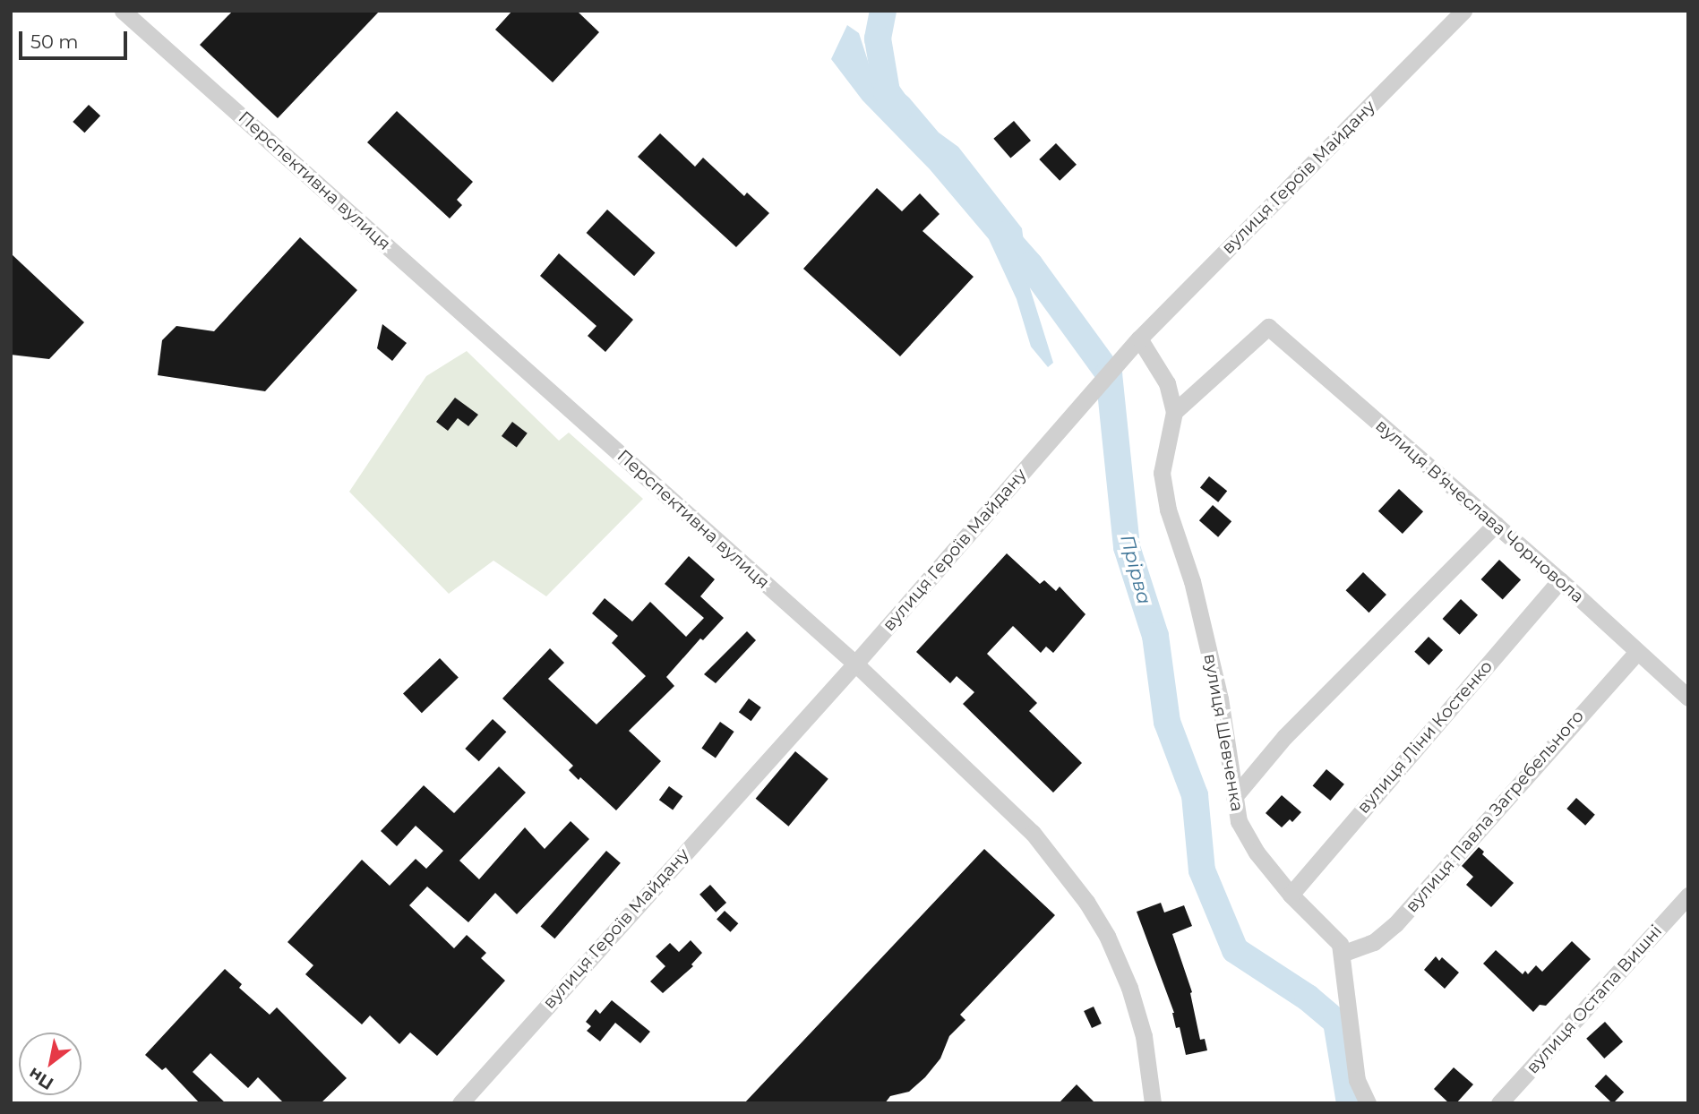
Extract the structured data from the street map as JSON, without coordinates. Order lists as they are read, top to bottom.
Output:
{
  "streets": {
    "street": [
      "вулиця Героїв Майдану",
      "Перспективна вулиця",
      "вулиця Вʼячеслава Чорновола",
      "вулиця Шевченка",
      "вулиця Ліни Костенко",
      "вулиця Павла Загребельного",
      "вулиця Остапа Вишні"
    ]
  },
  "crossings": [
    ["вулиця Героїв Майдану", "Перспективна вулиця"],
    ["вулиця Героїв Майдану", "вулиця Шевченка"],
    ["вулиця Вʼячеслава Чорновола", "вулиця Шевченка"],
    ["вулиця Вʼячеслава Чорновола", "вулиця Ліни Костенко"],
    ["вулиця Вʼячеслава Чорновола", "вулиця Павла Загребельного"],
    ["вулиця Шевченка", "вулиця Ліни Костенко"],
    ["вулиця Шевченка", "вулиця Павла Загребельного"]
  ],
  "water": ["Прірва"],
  "scale_bar": "50 m",
  "north": "bottom left"
}
